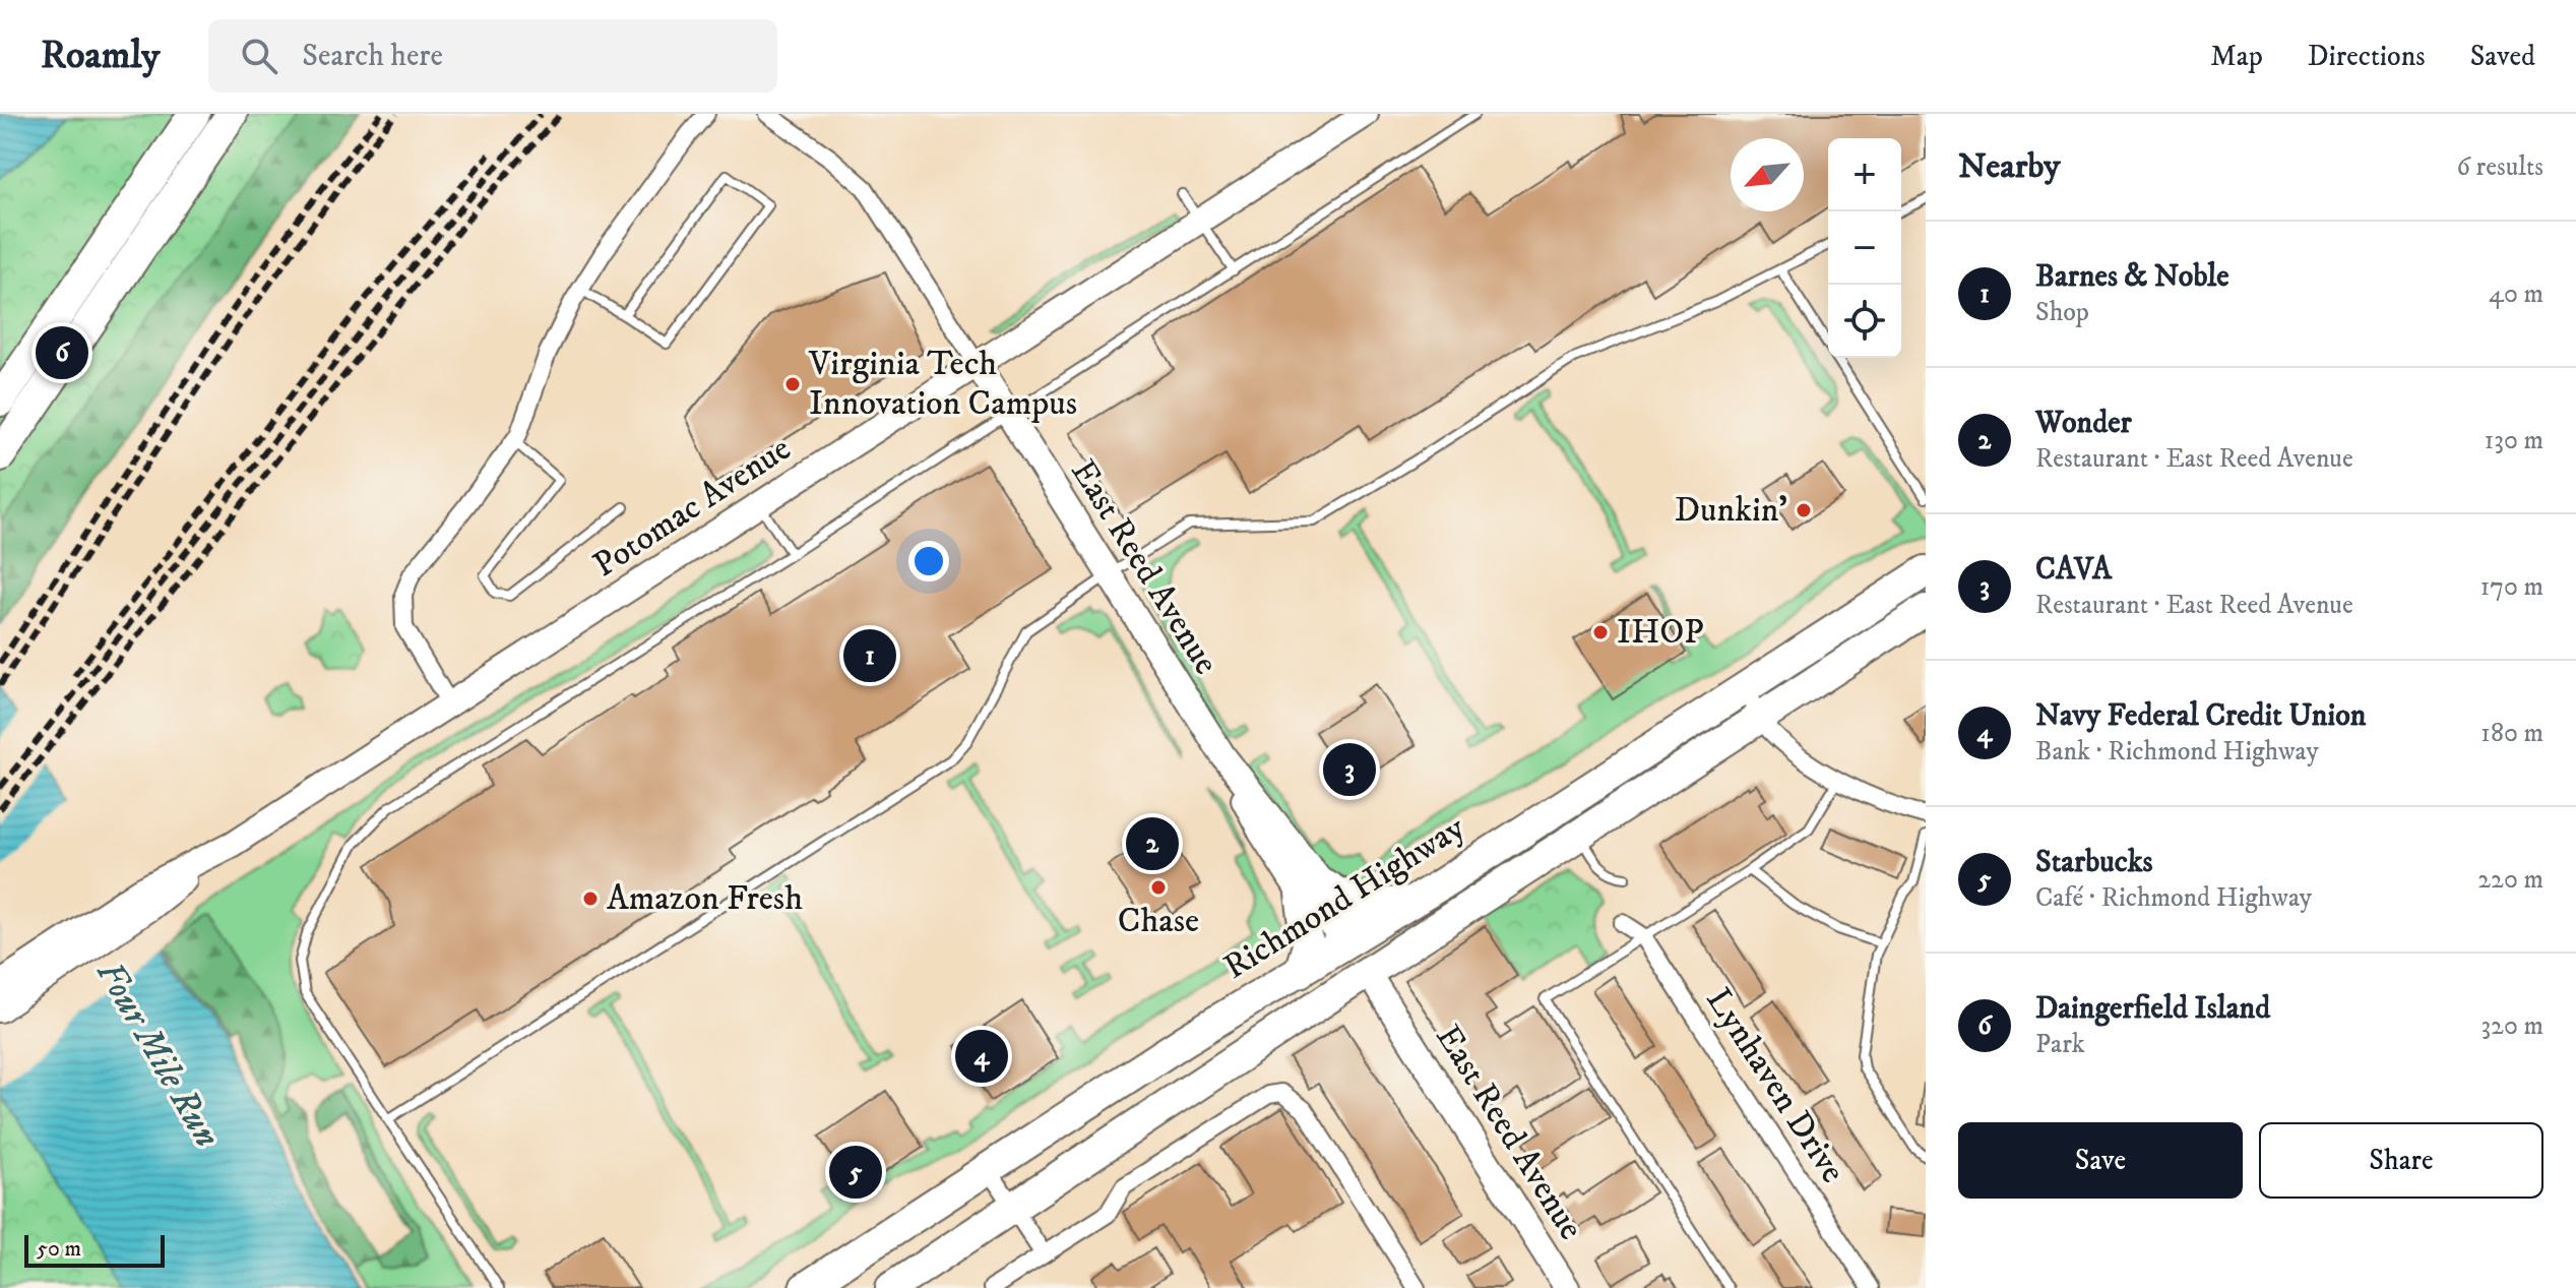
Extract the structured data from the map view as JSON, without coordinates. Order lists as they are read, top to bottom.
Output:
{
  "streets": {
    "highway": ["Richmond Highway"],
    "street": ["Potomac Avenue", "East Reed Avenue", "Lynhaven Drive"]
  },
  "crossings": [
    ["Potomac Avenue", "East Reed Avenue"],
    ["East Reed Avenue", "Richmond Highway"]
  ],
  "water": ["Four Mile Run"],
  "places": [
    "Virginia Tech Innovation Campus",
    "Dunkin'",
    "IHOP",
    "Chase",
    "Amazon Fresh"
  ],
  "scale_bar": "50 m",
  "north": "bottom left",
  "page": {
    "header": "Roamly",
    "search": "Search here",
    "nav": ["Map", "Directions", "Saved"],
    "heading": ["Nearby", "6 results"],
    "map_buttons": ["+", "−"],
    "list": [
      {
        "mark": "1",
        "name": "Barnes & Noble",
        "note": "Shop",
        "value": "40 m"
      },
      {
        "mark": "2",
        "name": "Wonder",
        "note": "Restaurant · East Reed Avenue",
        "value": "130 m"
      },
      {
        "mark": "3",
        "name": "CAVA",
        "note": "Restaurant · East Reed Avenue",
        "value": "170 m"
      },
      {
        "mark": "4",
        "name": "Navy Federal Credit Union",
        "note": "Bank · Richmond Highway",
        "value": "180 m"
      },
      {
        "mark": "5",
        "name": "Starbucks",
        "note": "Café · Richmond Highway",
        "value": "220 m"
      },
      {
        "mark": "6",
        "name": "Daingerfield Island",
        "note": "Park",
        "value": "320 m"
      }
    ],
    "pins": [
      "6",
      "1",
      "3",
      "2",
      "4",
      "5"
    ],
    "buttons": ["Save", "Share"],
    "scale": "50 m"
  }
}
